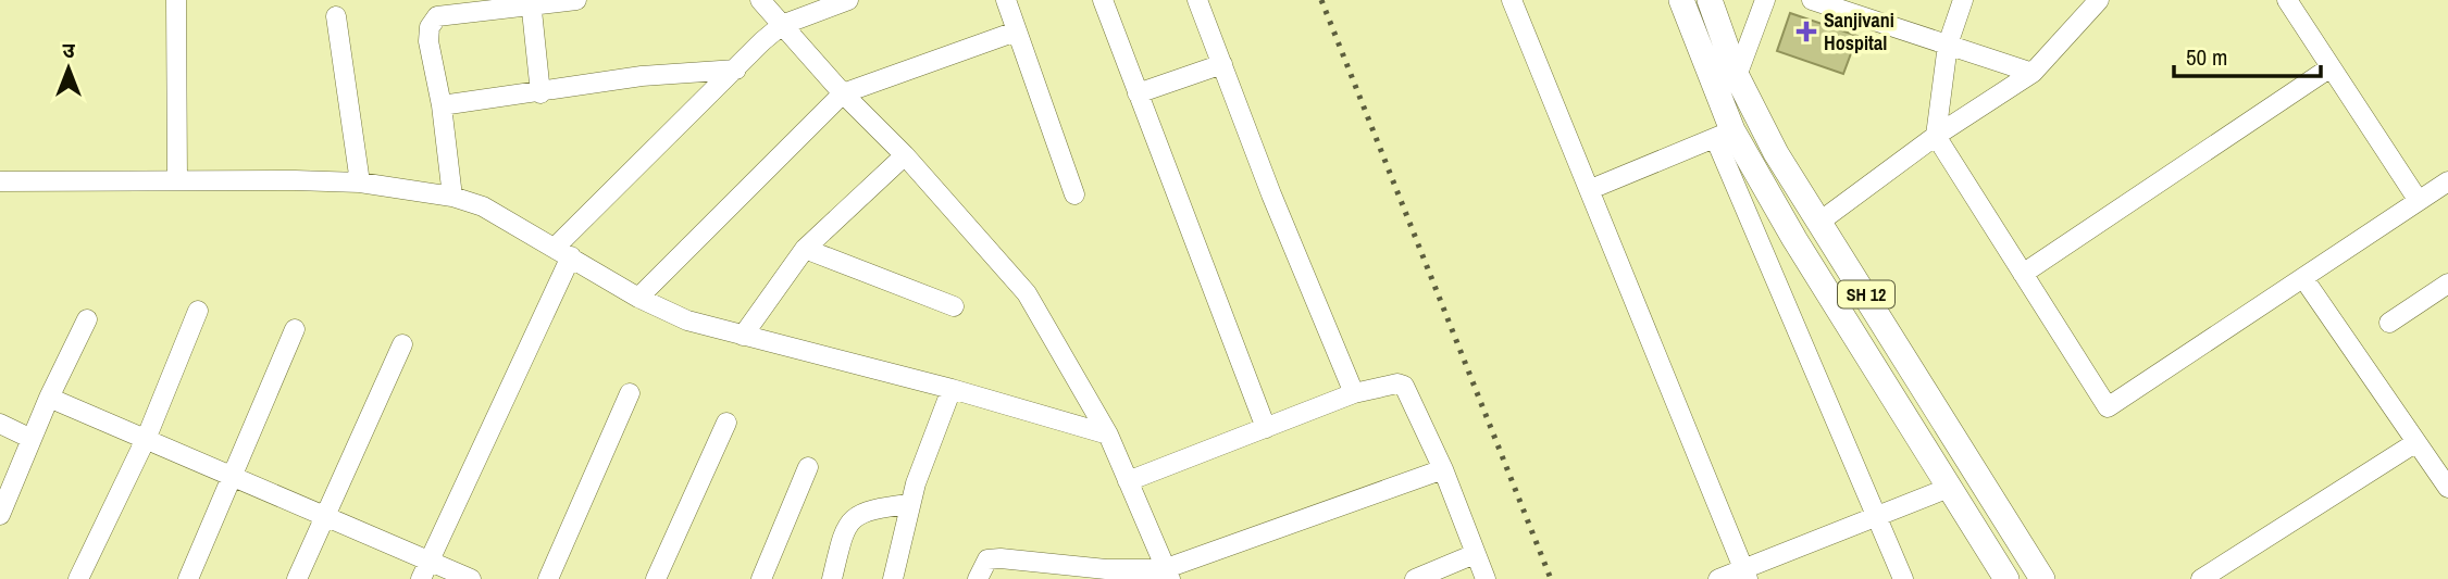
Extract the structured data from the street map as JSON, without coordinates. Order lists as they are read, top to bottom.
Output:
{
  "streets": {
    "main road": ["SH 12"]
  },
  "places": {
    "health": ["Sanjivani Hospital"]
  },
  "scale_bar": "50 m",
  "north": "top"
}
